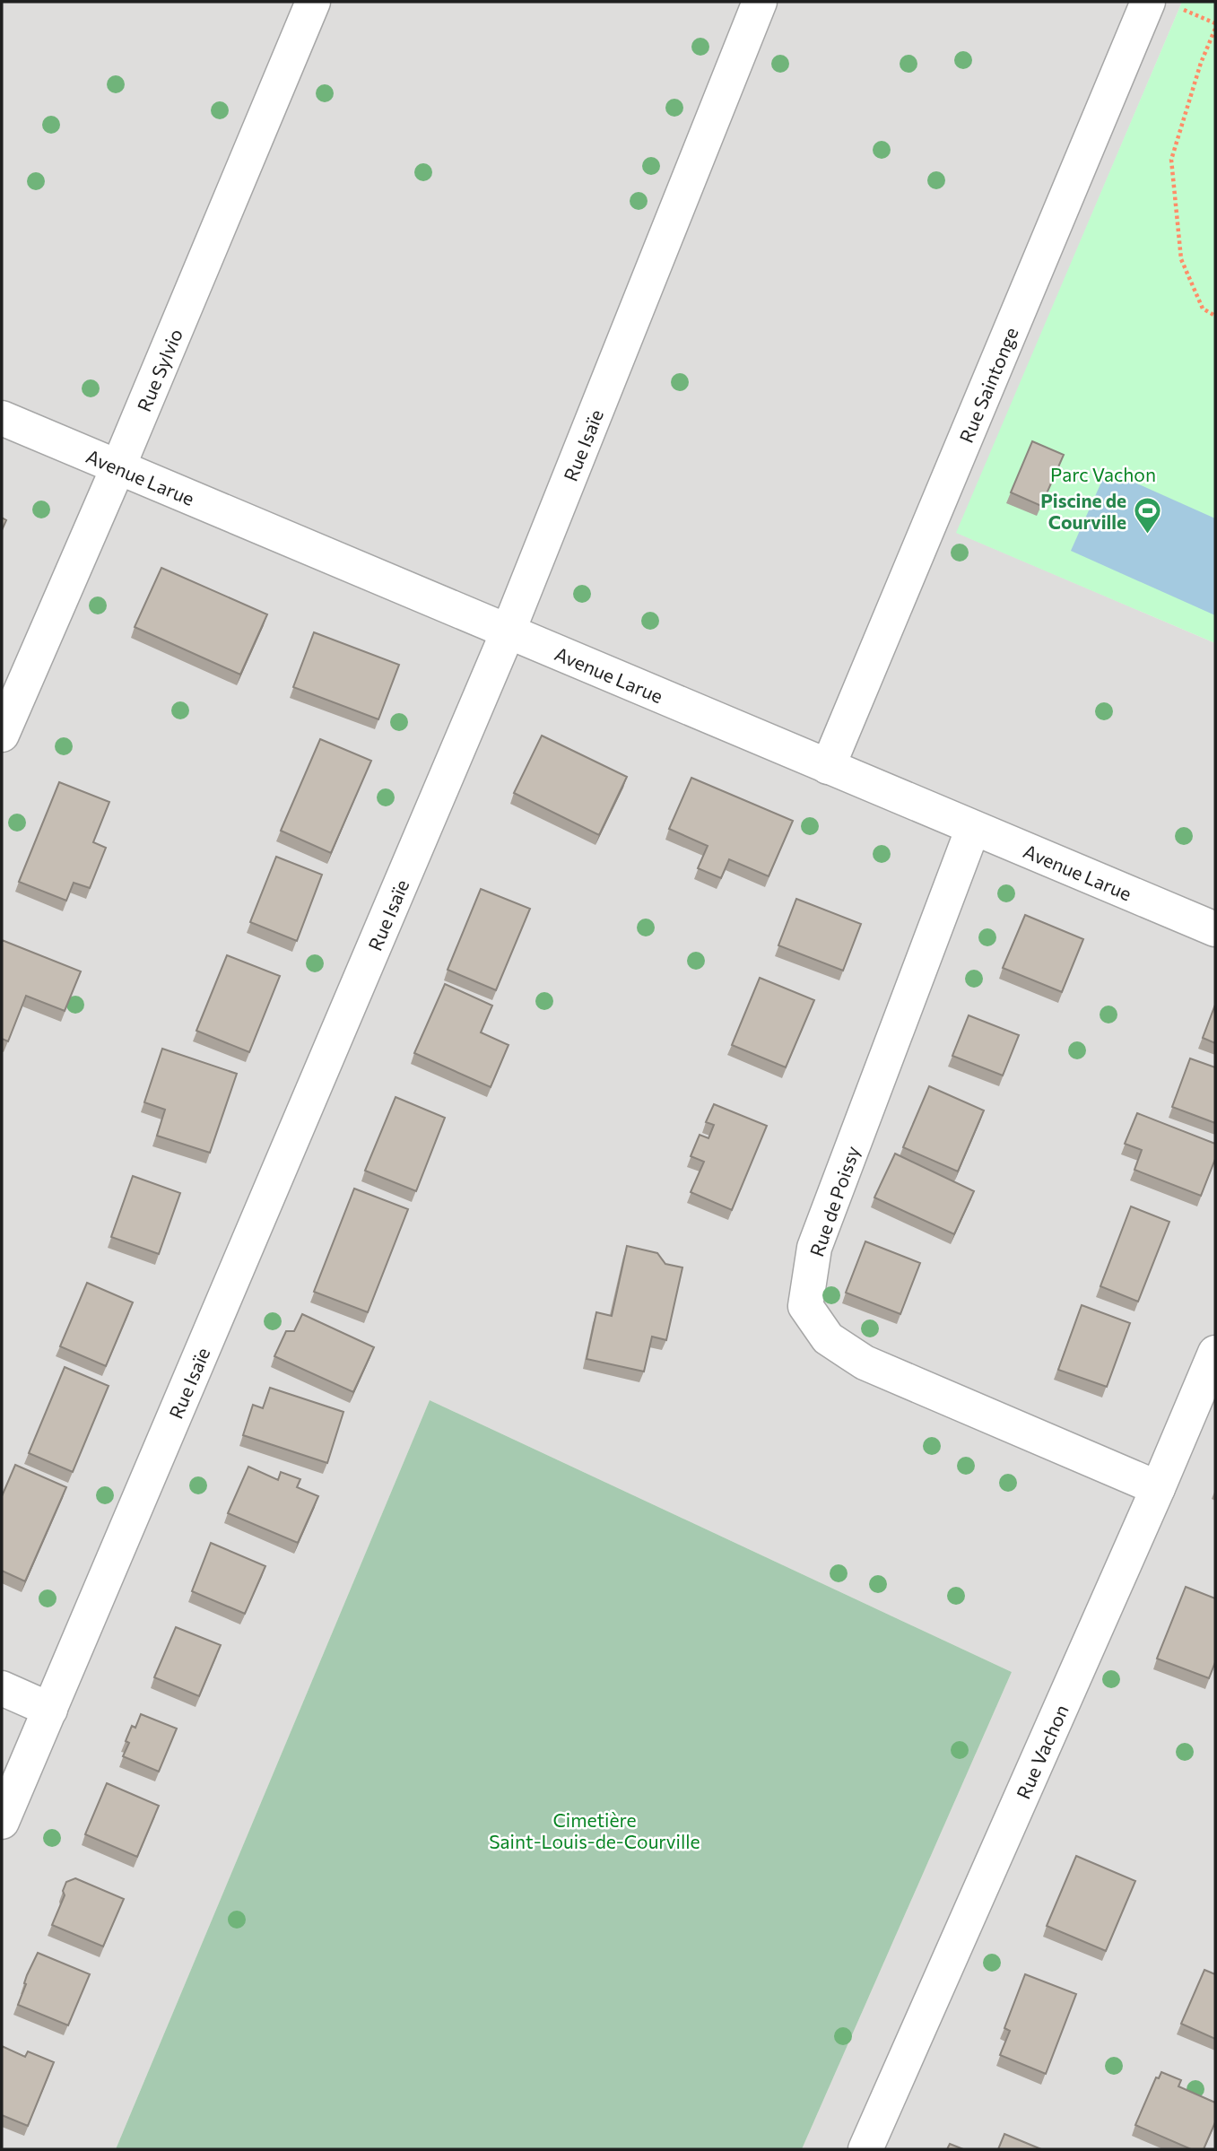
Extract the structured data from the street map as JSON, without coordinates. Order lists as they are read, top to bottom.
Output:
{
  "streets": {
    "street": [
      "Rue Sylvio",
      "Rue Saintonge",
      "Rue Isaïe",
      "Avenue Larue",
      "Rue de Poissy",
      "Rue Vachon"
    ]
  },
  "crossings": [
    ["Rue Sylvio", "Avenue Larue"],
    ["Rue Saintonge", "Avenue Larue"],
    ["Rue Isaïe", "Avenue Larue"],
    ["Avenue Larue", "Rue de Poissy"],
    ["Rue de Poissy", "Rue Vachon"]
  ],
  "parks": ["Parc Vachon", "Cimetière Saint-Louis-de-Courville"],
  "places": {
    "sports": ["Piscine de Courville"]
  }
}
